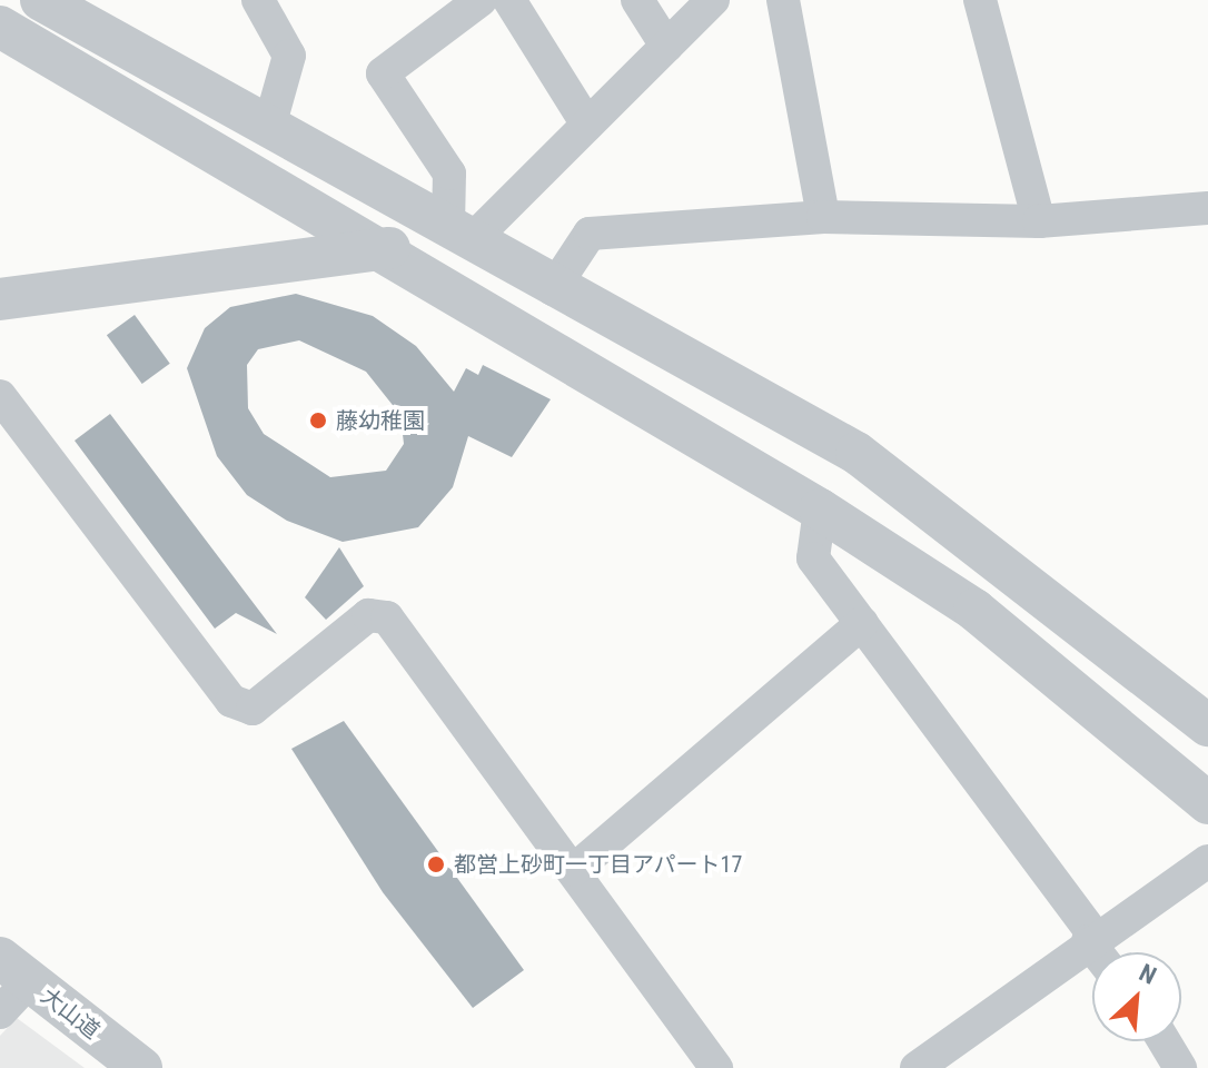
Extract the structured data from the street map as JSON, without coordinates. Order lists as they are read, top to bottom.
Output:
{
  "streets": {
    "street": ["大山道"]
  },
  "places": ["藤幼稚園", "都営上砂町一丁目アパート17"],
  "north": "top right"
}
